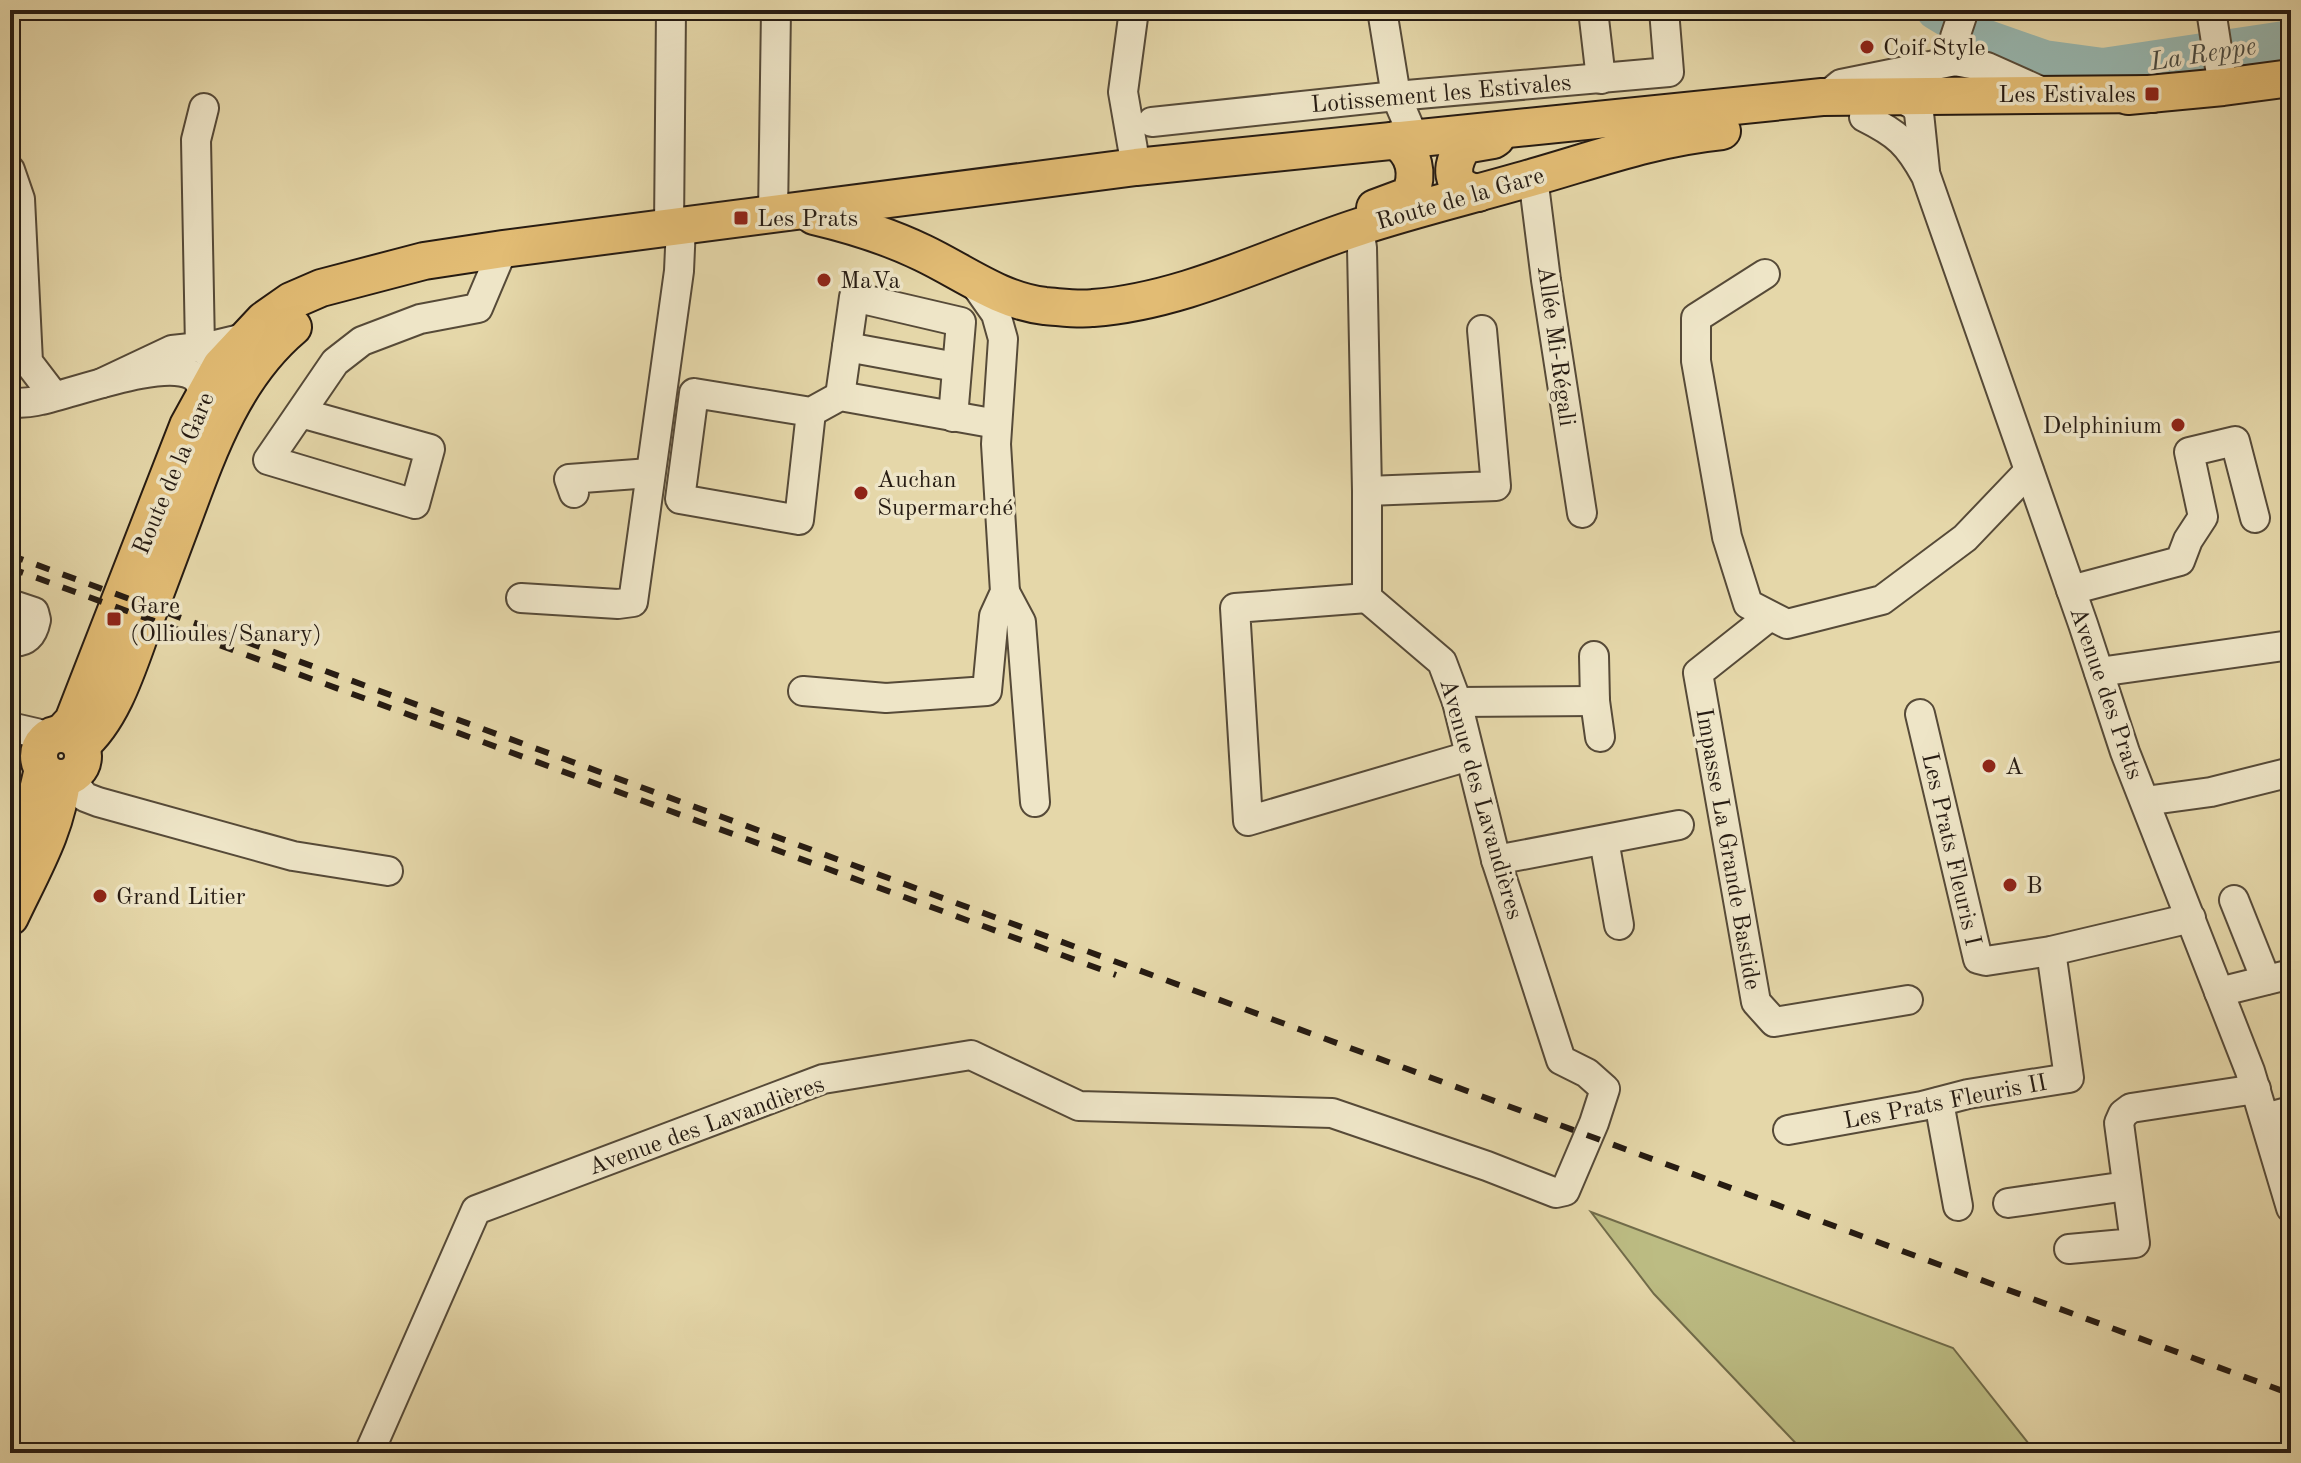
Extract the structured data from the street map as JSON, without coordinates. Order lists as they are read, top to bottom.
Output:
{
  "streets": {
    "main road": ["Route de la Gare"],
    "street": [
      "Lotissement les Estivales",
      "Allée Mi-Régali",
      "Avenue des Prats",
      "Avenue des Lavandières",
      "Impasse La Grande Bastide",
      "Les Prats Fleuris I",
      "Les Prats Fleuris II"
    ]
  },
  "crossings": [
    ["Route de la Gare", "Allée Mi-Régali"],
    ["Route de la Gare", "Avenue des Prats"],
    ["Avenue des Prats", "Les Prats Fleuris I"],
    ["Les Prats Fleuris I", "Les Prats Fleuris II"]
  ],
  "water": ["La Reppe"],
  "places": {
    "other": [
      "Coif Style",
      "MaVa",
      "Delphinium",
      "Auchan Supermarché",
      "A",
      "B",
      "Grand Litier"
    ],
    "transit": ["Les Estivales", "Les Prats", "Gare (Ollioules/Sanary)"]
  }
}
